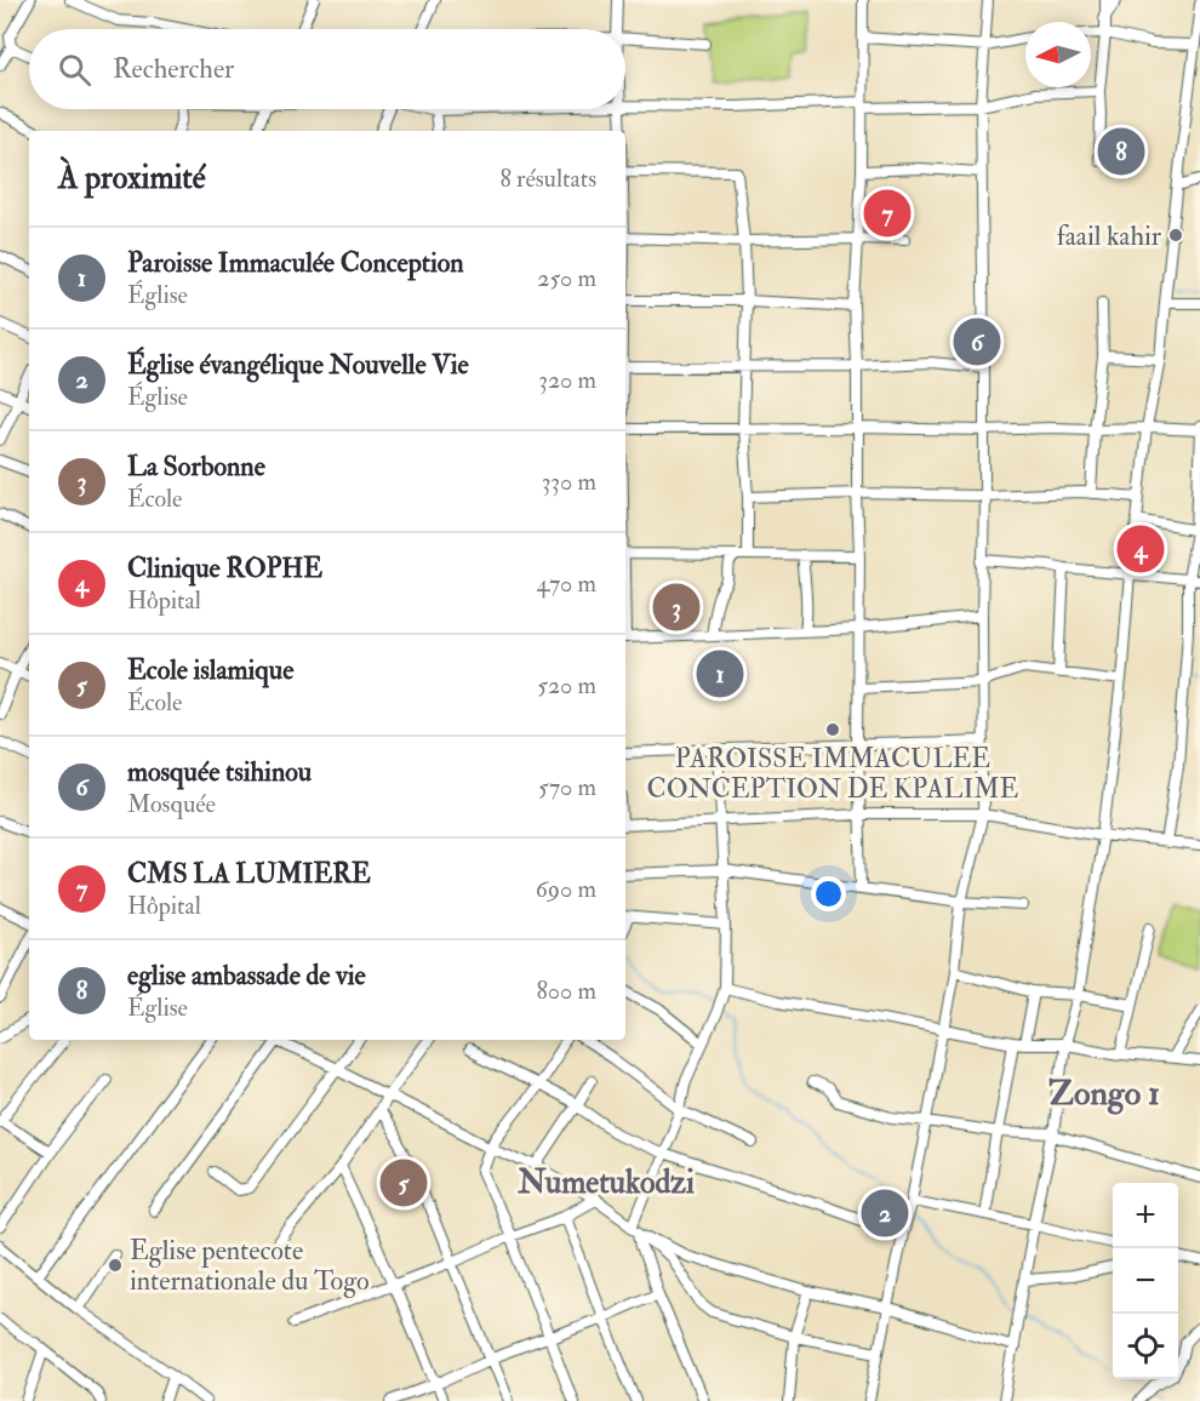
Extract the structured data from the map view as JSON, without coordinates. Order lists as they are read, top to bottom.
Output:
{
  "districts": ["Zongo 1", "Numetukodzi"],
  "places": ["faail kahir", "PAROISSE IMMACULEE CONCEPTION DE KPALIME", "Eglise pentecote internationale du Togo"],
  "north": "left",
  "page": {
    "search": "Rechercher",
    "pins": [
      "8",
      "7",
      "6",
      "4",
      "3",
      "1",
      "5",
      "2"
    ],
    "heading": ["À proximité", "8 résultats"],
    "list": [
      {
        "mark": "1",
        "name": "Paroisse Immaculée Conception",
        "note": "Église",
        "value": "250 m"
      },
      {
        "mark": "2",
        "name": "Église évangélique Nouvelle Vie",
        "note": "Église",
        "value": "320 m"
      },
      {
        "mark": "3",
        "name": "La Sorbonne",
        "note": "École",
        "value": "330 m"
      },
      {
        "mark": "4",
        "name": "Clinique ROPHE",
        "note": "Hôpital",
        "value": "470 m"
      },
      {
        "mark": "5",
        "name": "Ecole islamique",
        "note": "École",
        "value": "520 m"
      },
      {
        "mark": "6",
        "name": "mosquée tsihinou",
        "note": "Mosquée",
        "value": "570 m"
      },
      {
        "mark": "7",
        "name": "CMS LA LUMIERE",
        "note": "Hôpital",
        "value": "690 m"
      },
      {
        "mark": "8",
        "name": "eglise ambassade de vie",
        "note": "Église",
        "value": "800 m"
      }
    ],
    "map_buttons": ["+", "−"]
  }
}
